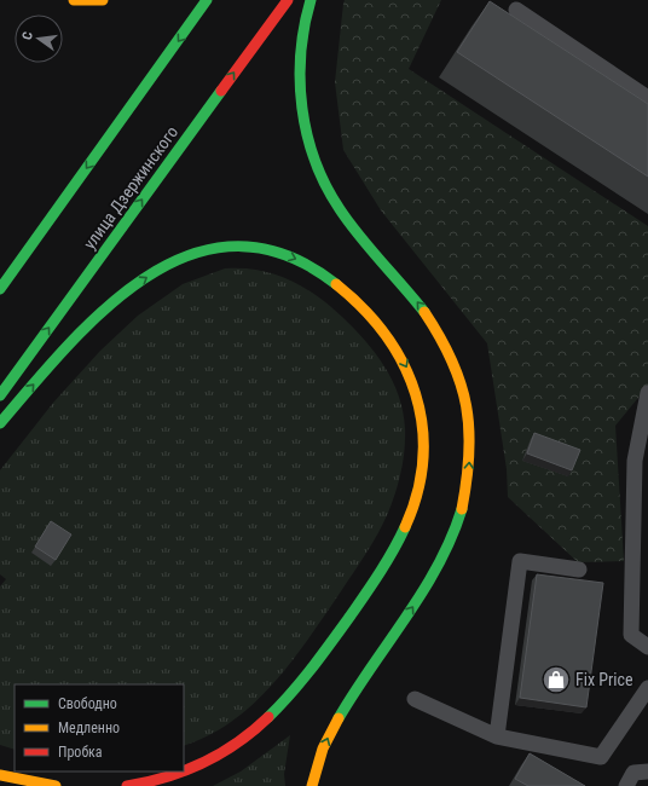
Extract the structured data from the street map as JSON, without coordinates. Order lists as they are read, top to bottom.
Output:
{
  "streets": {
    "main road": ["улица Дзержинского"]
  },
  "places": {
    "shop": ["Fix Price"]
  },
  "legend": ["Свободно", "Медленно", "Пробка"],
  "north": "left"
}
